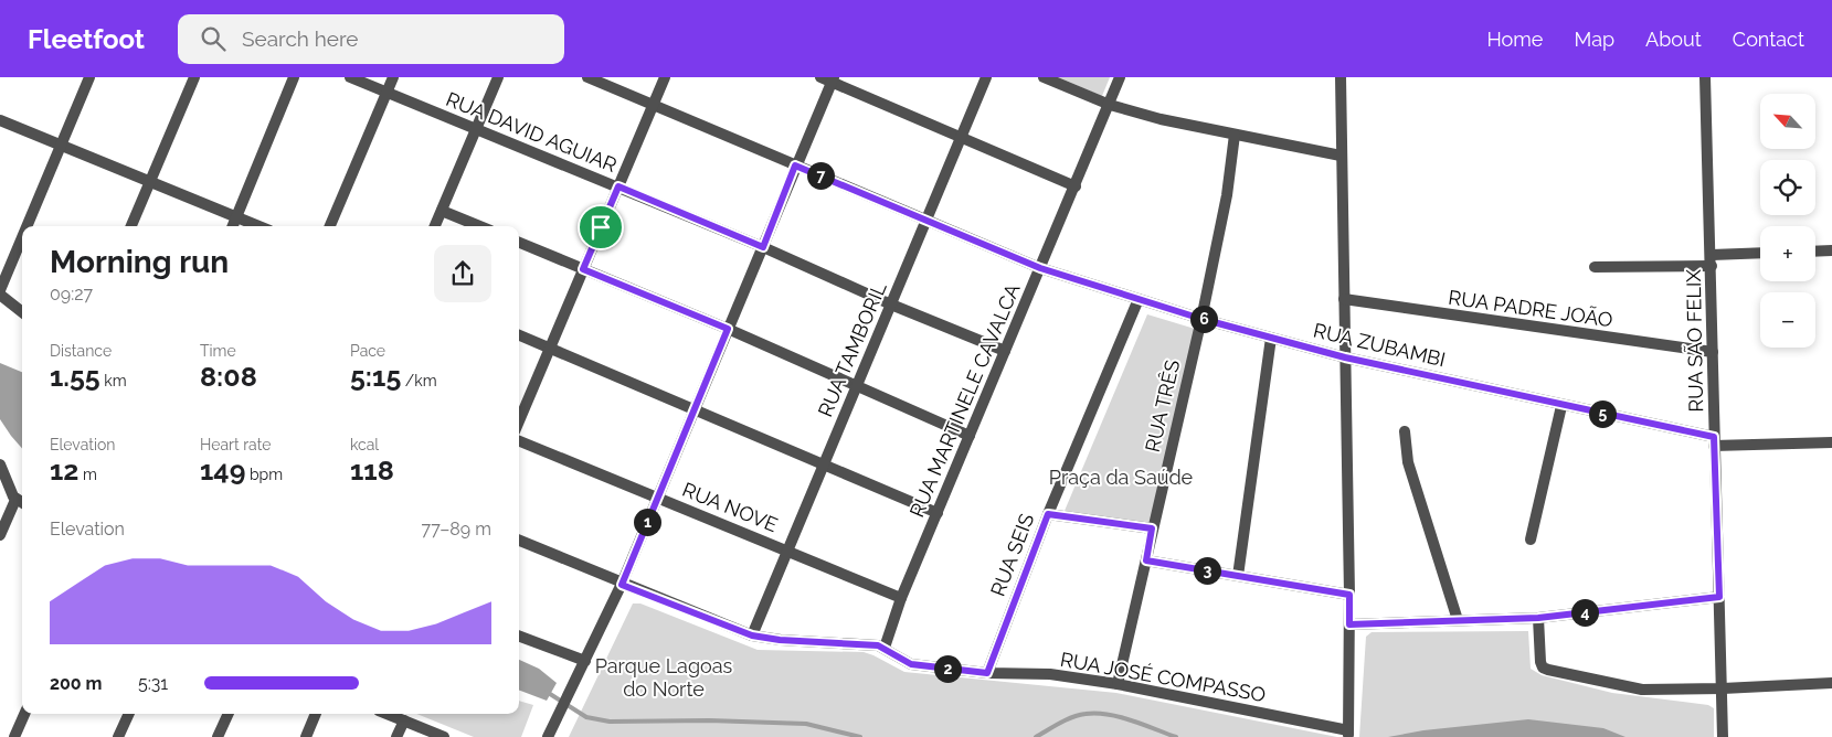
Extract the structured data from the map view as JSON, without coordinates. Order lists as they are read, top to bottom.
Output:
{
  "streets": {
    "street": [
      "RUA DAVID AGUIAR",
      "RUA PADRE JOÃO",
      "RUA SÃO FELIX",
      "RUA ZUBAMBI",
      "RUA TAMBORIL",
      "RUA MARTINELE CAVALCA",
      "RUA TRÊS",
      "RUA NOVE",
      "RUA SEIS",
      "RUA JOSÉ COMPASSO"
    ]
  },
  "crossings": [
    ["RUA DAVID AGUIAR", "RUA TAMBORIL"],
    ["RUA DAVID AGUIAR", "RUA MARTINELE CAVALCA"],
    ["RUA PADRE JOÃO", "RUA SÃO FELIX"],
    ["RUA SÃO FELIX", "RUA ZUBAMBI"],
    ["RUA ZUBAMBI", "RUA TAMBORIL"],
    ["RUA ZUBAMBI", "RUA MARTINELE CAVALCA"],
    ["RUA ZUBAMBI", "RUA TRÊS"],
    ["RUA ZUBAMBI", "RUA SEIS"],
    ["RUA TAMBORIL", "RUA NOVE"],
    ["RUA TAMBORIL", "RUA JOSÉ COMPASSO"],
    ["RUA MARTINELE CAVALCA", "RUA NOVE"],
    ["RUA MARTINELE CAVALCA", "RUA JOSÉ COMPASSO"],
    ["RUA TRÊS", "RUA JOSÉ COMPASSO"],
    ["RUA SEIS", "RUA JOSÉ COMPASSO"]
  ],
  "parks": ["Praça da Saúde", "Parque Lagoas do Norte"],
  "north": "top left",
  "page": {
    "header": "Fleetfoot",
    "search": "Search here",
    "nav": [
      "Home",
      "Map",
      "About",
      "Contact"
    ],
    "map_buttons": ["+", "−"],
    "pins": [
      "7",
      "6",
      "5",
      "1",
      "3",
      "4",
      "2"
    ],
    "heading": ["Morning run", "09:27"],
    "stats": [
      ["Distance", "1.55 km"],
      ["Time", "8:08"],
      ["Pace", "5:15 /km"],
      ["Elevation", "12 m"],
      ["Heart rate", "149 bpm"],
      ["kcal", "118"]
    ],
    "chart": ["Elevation", "77–89 m"],
    "list": [
      {
        "name": "200 m",
        "note": "5:31"
      }
    ]
  }
}
